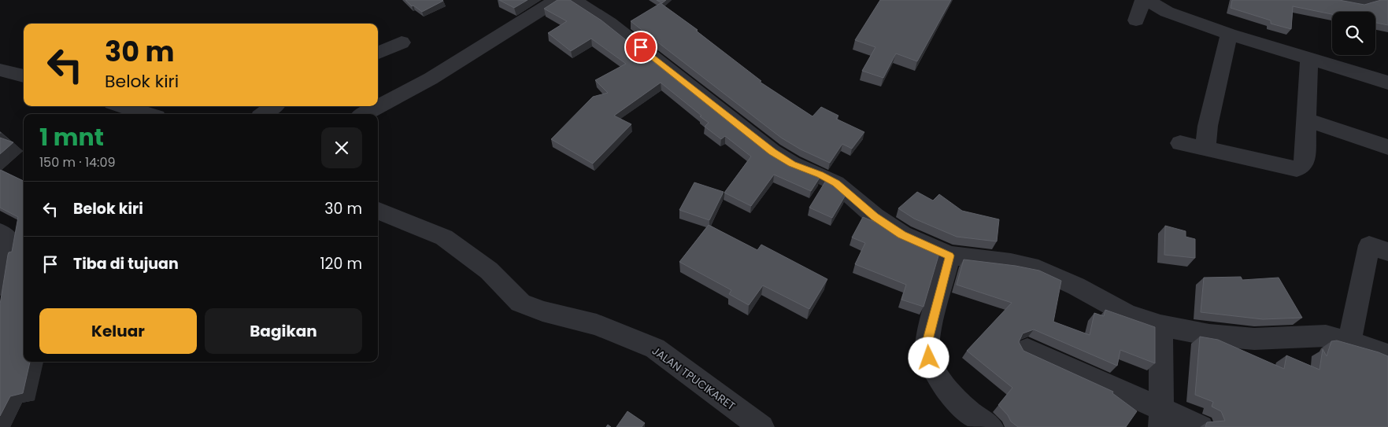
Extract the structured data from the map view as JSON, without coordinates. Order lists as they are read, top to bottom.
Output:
{
  "streets": {
    "street": ["JALAN TPUCIKARET"]
  },
  "page": {
    "turn": ["30 m", "Belok kiri"],
    "heading": ["1 mnt", "150 m · 14:09"],
    "list": [
      {
        "name": "Belok kiri",
        "value": "30 m"
      },
      {
        "name": "Tiba di tujuan",
        "value": "120 m"
      }
    ],
    "buttons": ["Keluar", "Bagikan"]
  }
}
